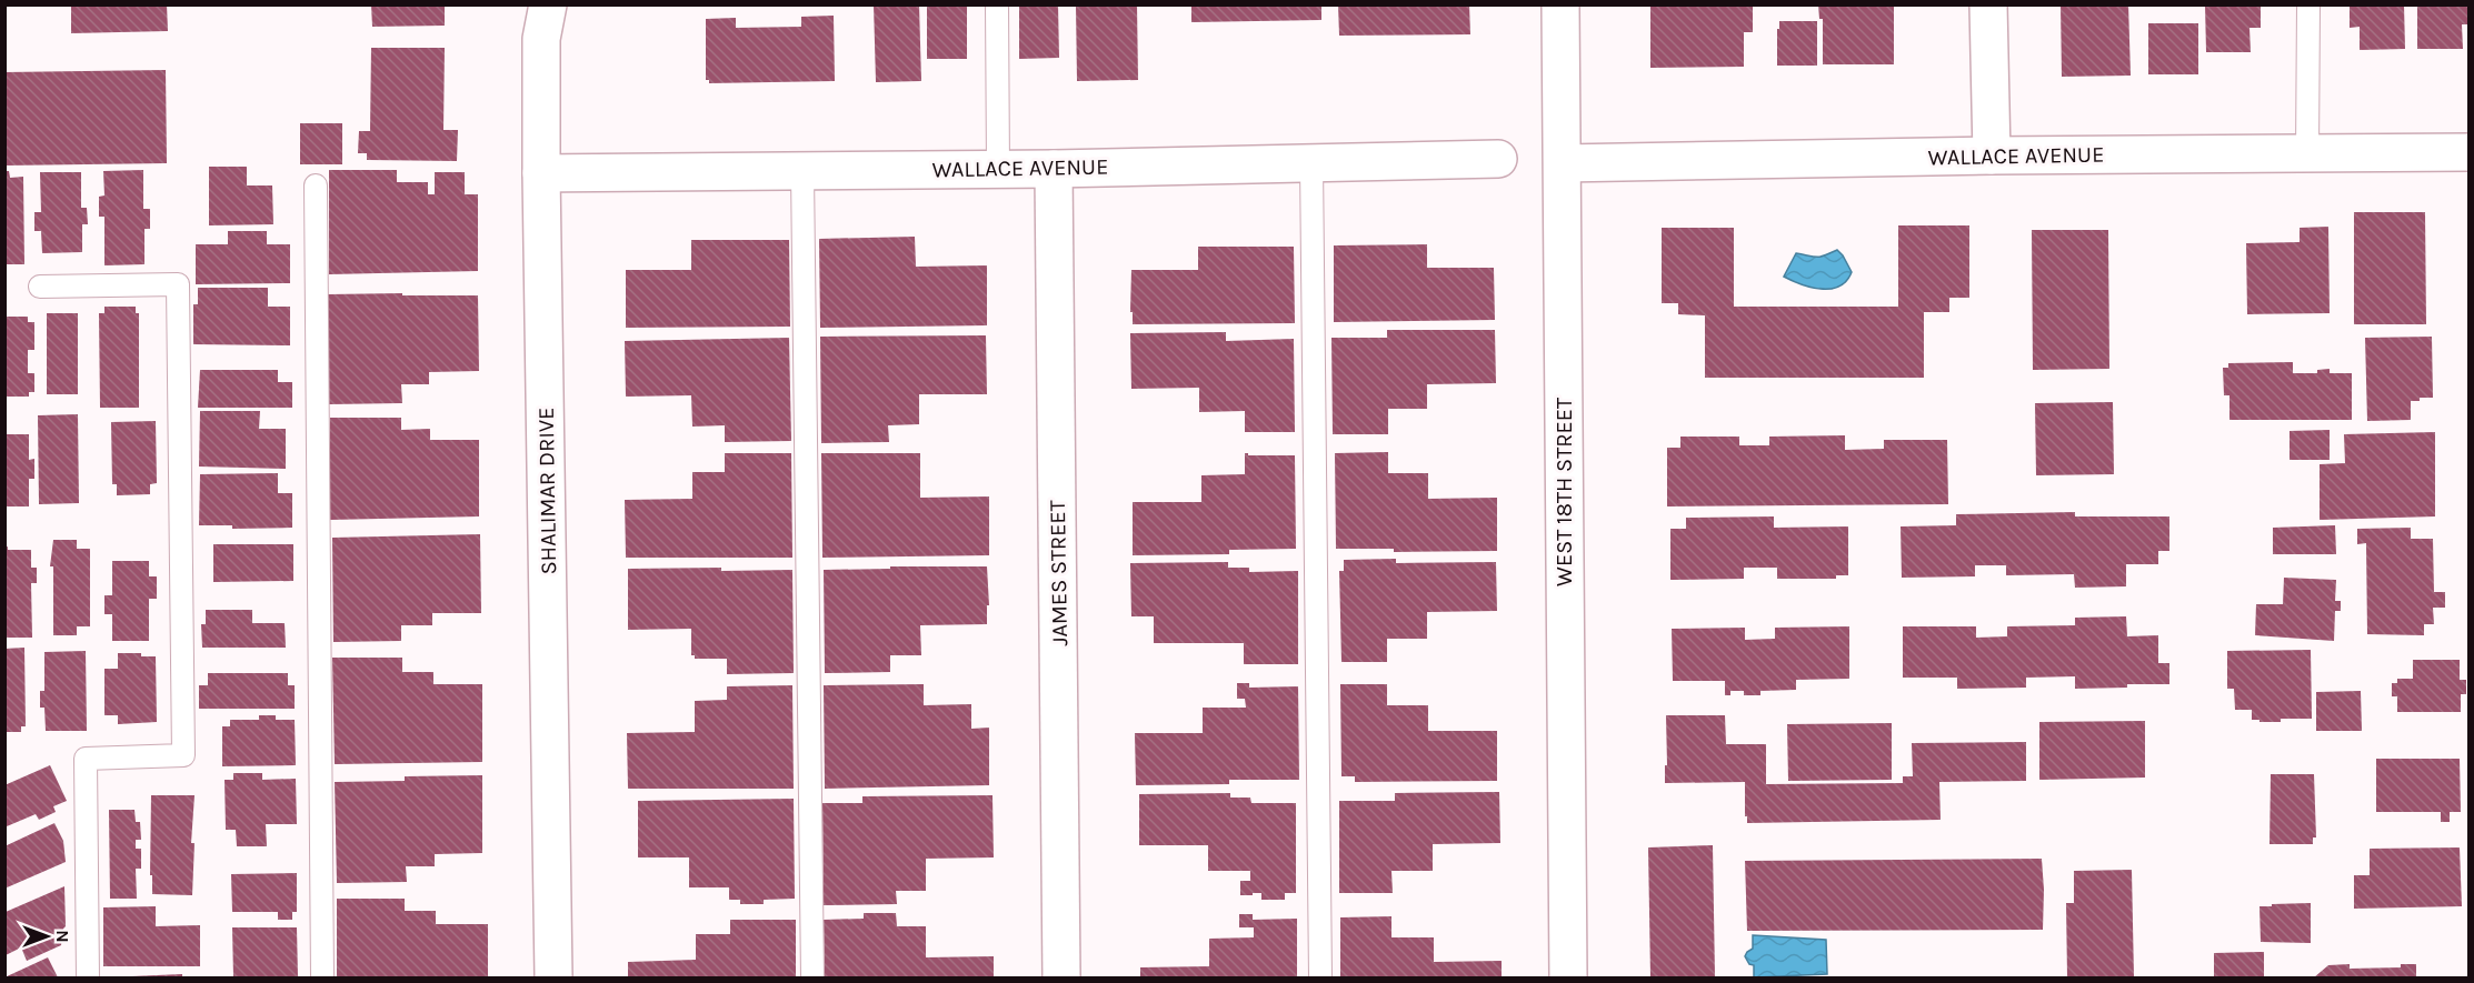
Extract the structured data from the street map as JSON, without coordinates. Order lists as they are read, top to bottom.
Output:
{
  "streets": {
    "street": [
      "WALLACE AVENUE",
      "SHALIMAR DRIVE",
      "WEST 18TH STREET",
      "JAMES STREET"
    ]
  },
  "crossings": [
    ["WALLACE AVENUE", "SHALIMAR DRIVE"],
    ["WALLACE AVENUE", "WEST 18TH STREET"],
    ["WALLACE AVENUE", "JAMES STREET"]
  ],
  "north": "right"
}
